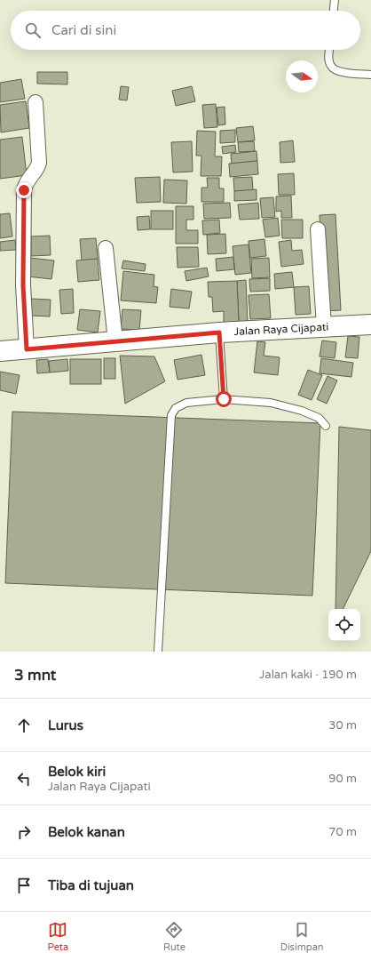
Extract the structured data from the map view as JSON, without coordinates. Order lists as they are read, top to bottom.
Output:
{
  "streets": {
    "main road": ["Jalan Raya Cijapati"]
  },
  "north": "right",
  "page": {
    "search": "Cari di sini",
    "heading": ["3 mnt", "Jalan kaki · 190 m"],
    "list": [
      ["Lurus", "30 m"],
      ["Belok kiri", "Jalan Raya Cijapati", "90 m"],
      ["Belok kanan", "70 m"],
      "Tiba di tujuan"
    ],
    "nav": ["Peta", "Rute", "Disimpan"]
  }
}
